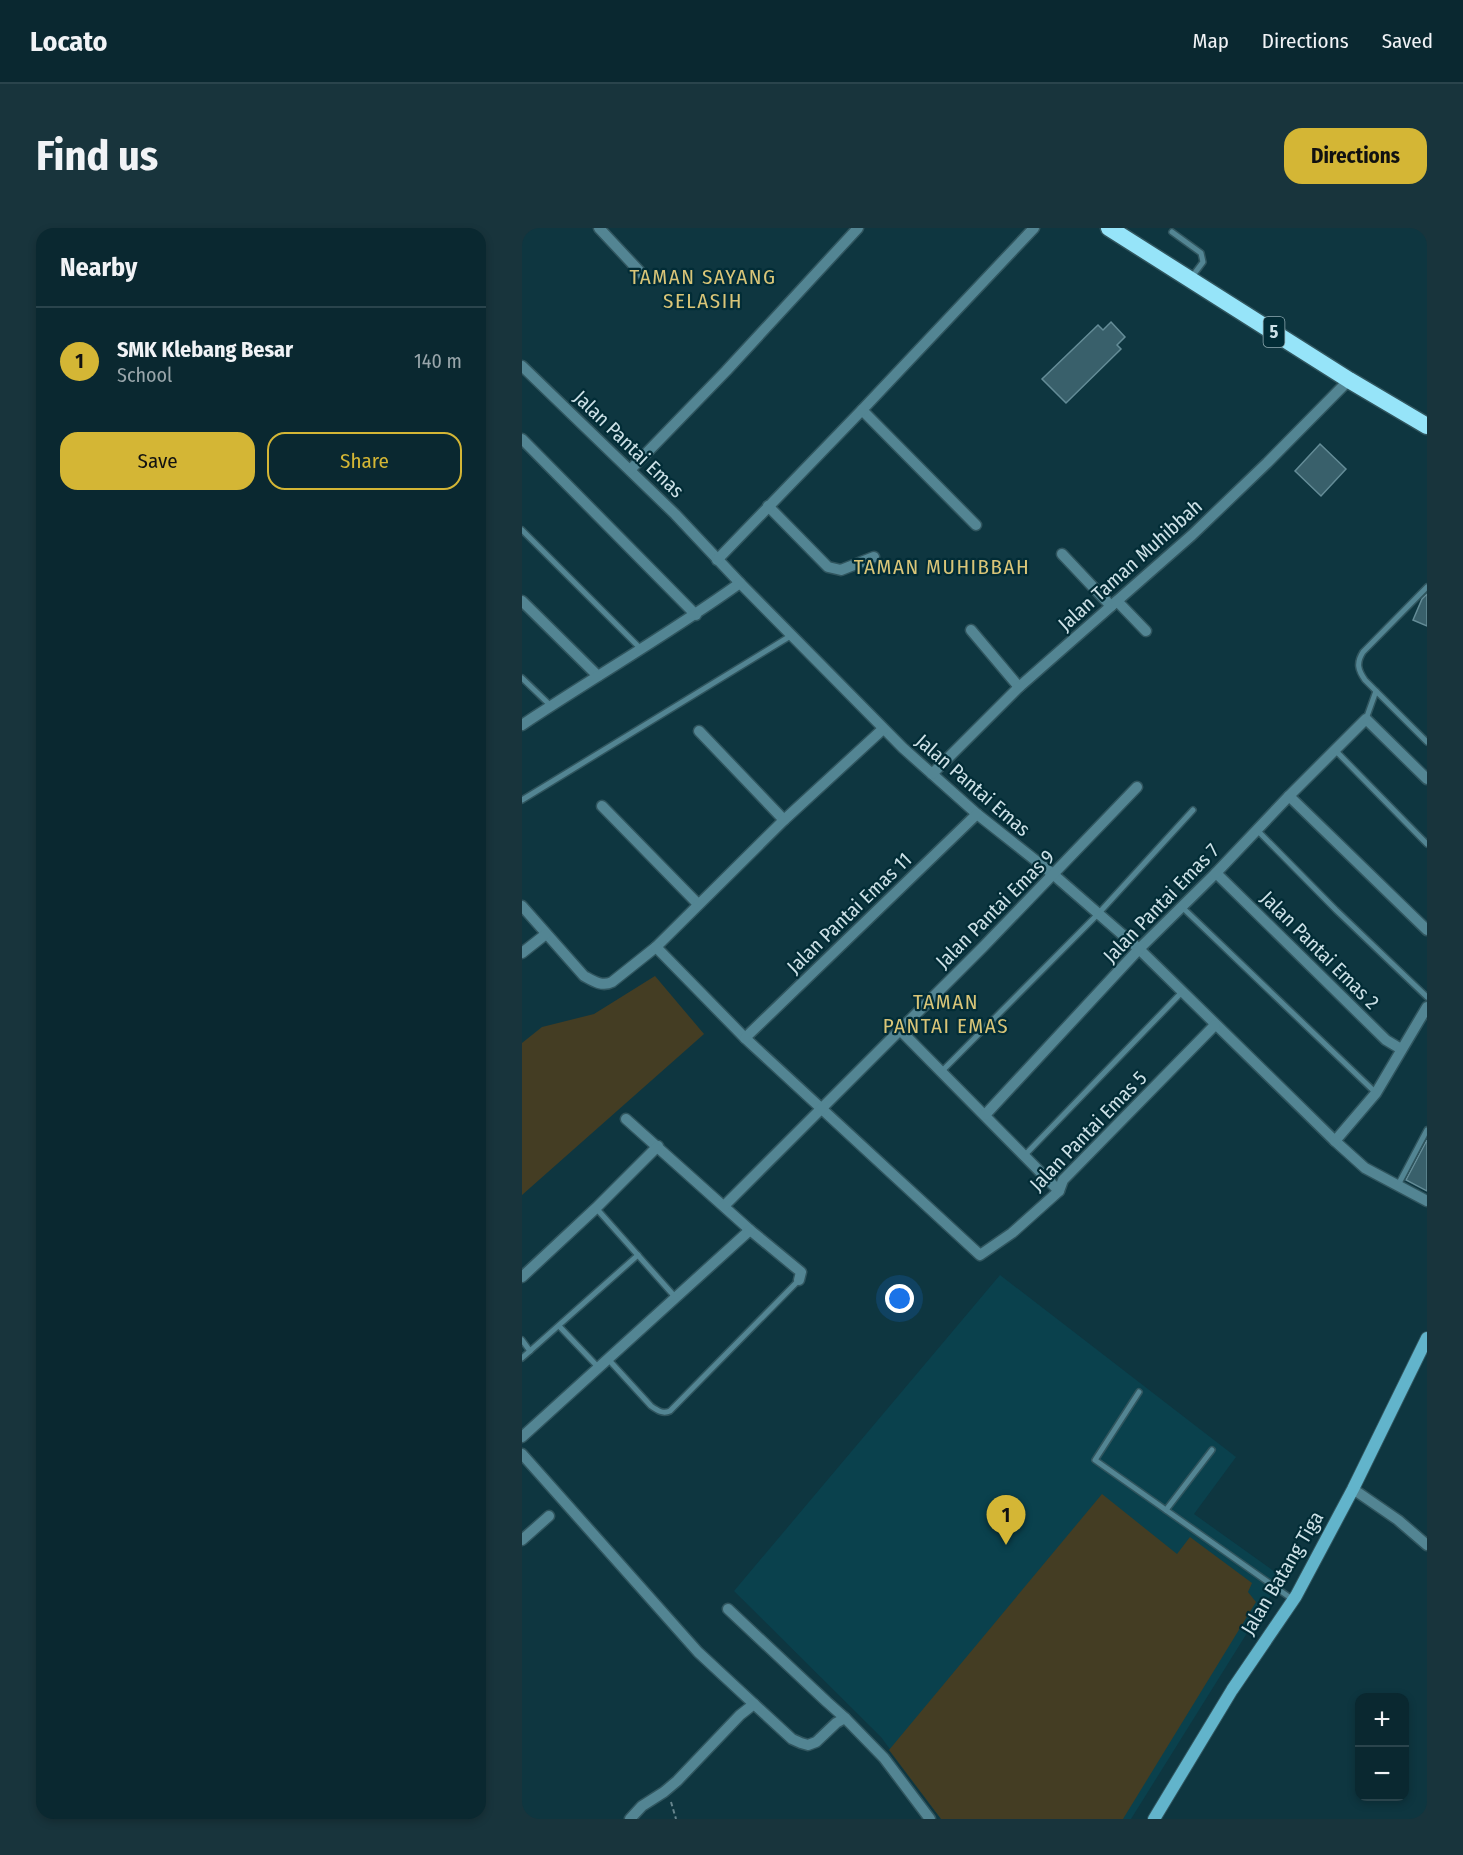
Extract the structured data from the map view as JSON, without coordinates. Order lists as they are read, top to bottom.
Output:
{
  "streets": {
    "highway": ["5"],
    "main road": ["Jalan Batang Tiga"],
    "street": [
      "Jalan Pantai Emas",
      "Jalan Taman Muhibbah",
      "Jalan Pantai Emas 7",
      "Jalan Pantai Emas 9",
      "Jalan Pantai Emas 11",
      "Jalan Pantai Emas 2",
      "Jalan Pantai Emas 5"
    ]
  },
  "crossings": [
    ["5", "Jalan Taman Muhibbah"],
    ["Jalan Pantai Emas", "Jalan Taman Muhibbah"],
    ["Jalan Pantai Emas", "Jalan Pantai Emas 7"],
    ["Jalan Pantai Emas", "Jalan Pantai Emas 9"],
    ["Jalan Pantai Emas", "Jalan Pantai Emas 11"],
    ["Jalan Pantai Emas", "Jalan Pantai Emas 5"],
    ["Jalan Pantai Emas 7", "Jalan Pantai Emas 2"],
    ["Jalan Pantai Emas 9", "Jalan Pantai Emas 5"]
  ],
  "districts": ["TAMAN SAYANG SELASIH", "TAMAN MUHIBBAH", "TAMAN PANTAI EMAS"],
  "page": {
    "header": "Locato",
    "nav": ["Map", "Directions", "Saved"],
    "buttons": [
      "Directions",
      ["Save", "Share"]
    ],
    "title": "Find us",
    "heading": "Nearby",
    "list": [
      {
        "mark": "1",
        "name": "SMK Klebang Besar",
        "note": "School",
        "value": "140 m"
      }
    ],
    "pins": "1",
    "map_buttons": ["+", "−"]
  }
}
